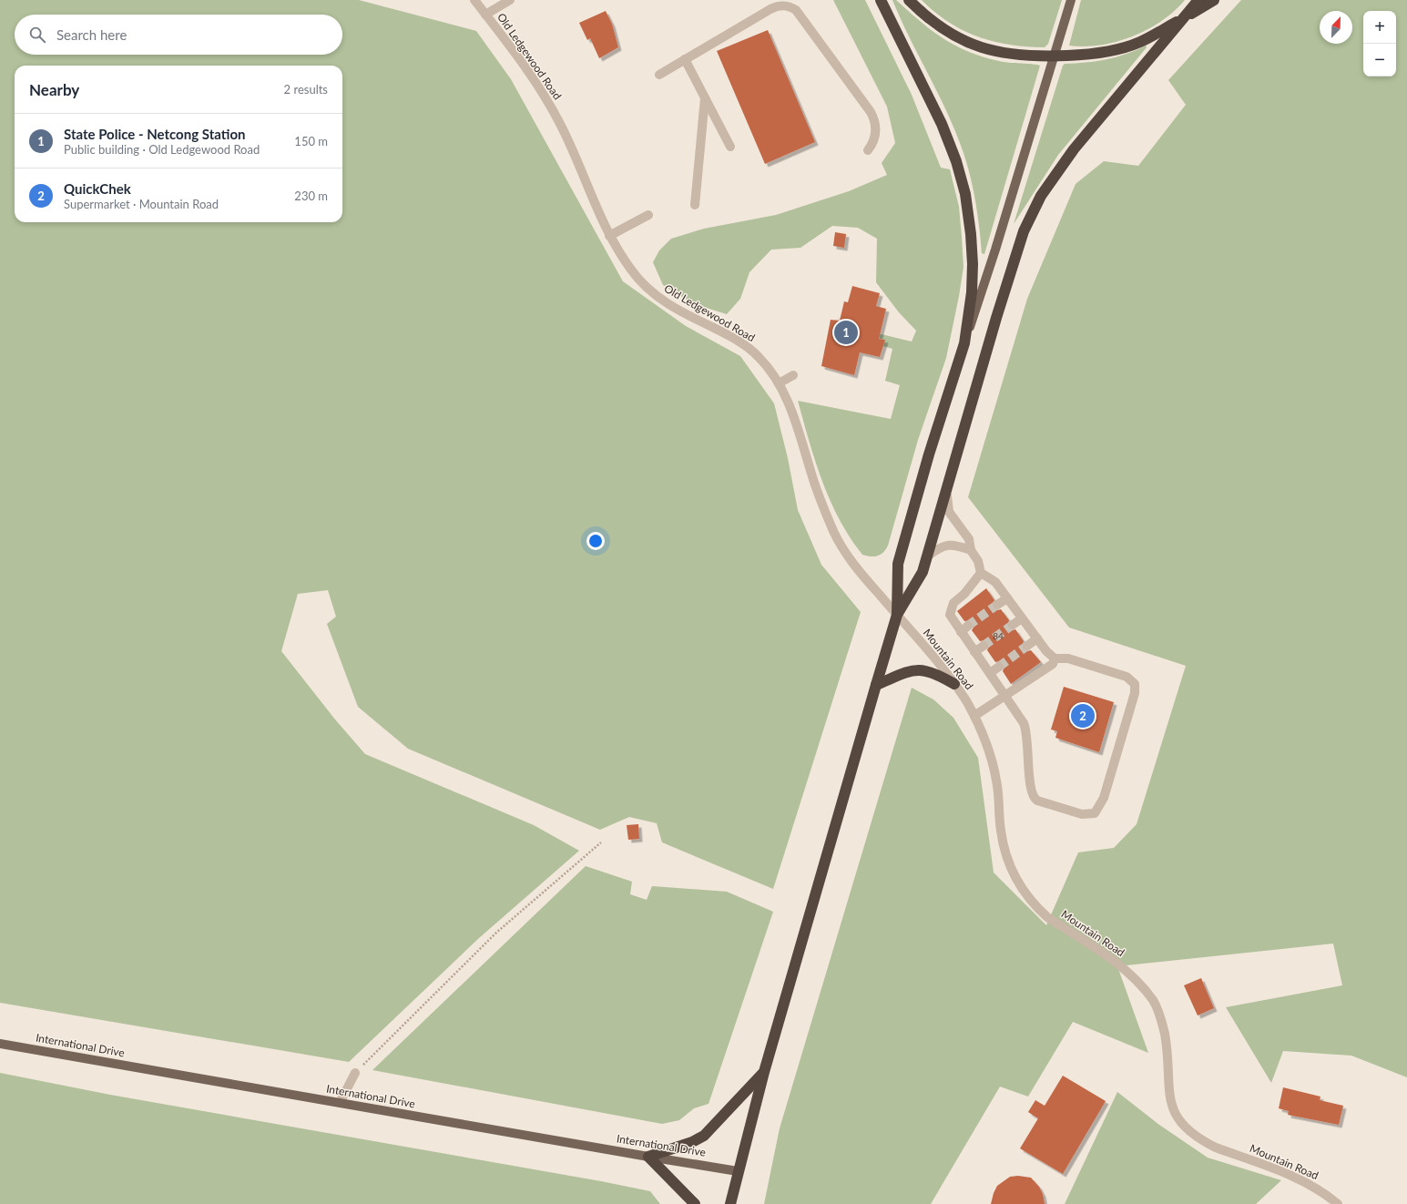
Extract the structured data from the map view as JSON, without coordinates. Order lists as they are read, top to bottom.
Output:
{
  "streets": {
    "main road": ["International Drive"],
    "street": ["Old Ledgewood Road", "Mountain Road"]
  },
  "crossings": [
    ["Old Ledgewood Road", "Mountain Road"]
  ],
  "house_numbers": ["84"],
  "north": "top right",
  "page": {
    "map_buttons": ["+", "−"],
    "search": "Search here",
    "heading": ["Nearby", "2 results"],
    "list": [
      {
        "mark": "1",
        "name": "State Police - Netcong Station",
        "note": "Public building · Old Ledgewood Road",
        "value": "150 m"
      },
      {
        "mark": "2",
        "name": "QuickChek",
        "note": "Supermarket · Mountain Road",
        "value": "230 m"
      }
    ],
    "pins": ["1", "2"]
  }
}
